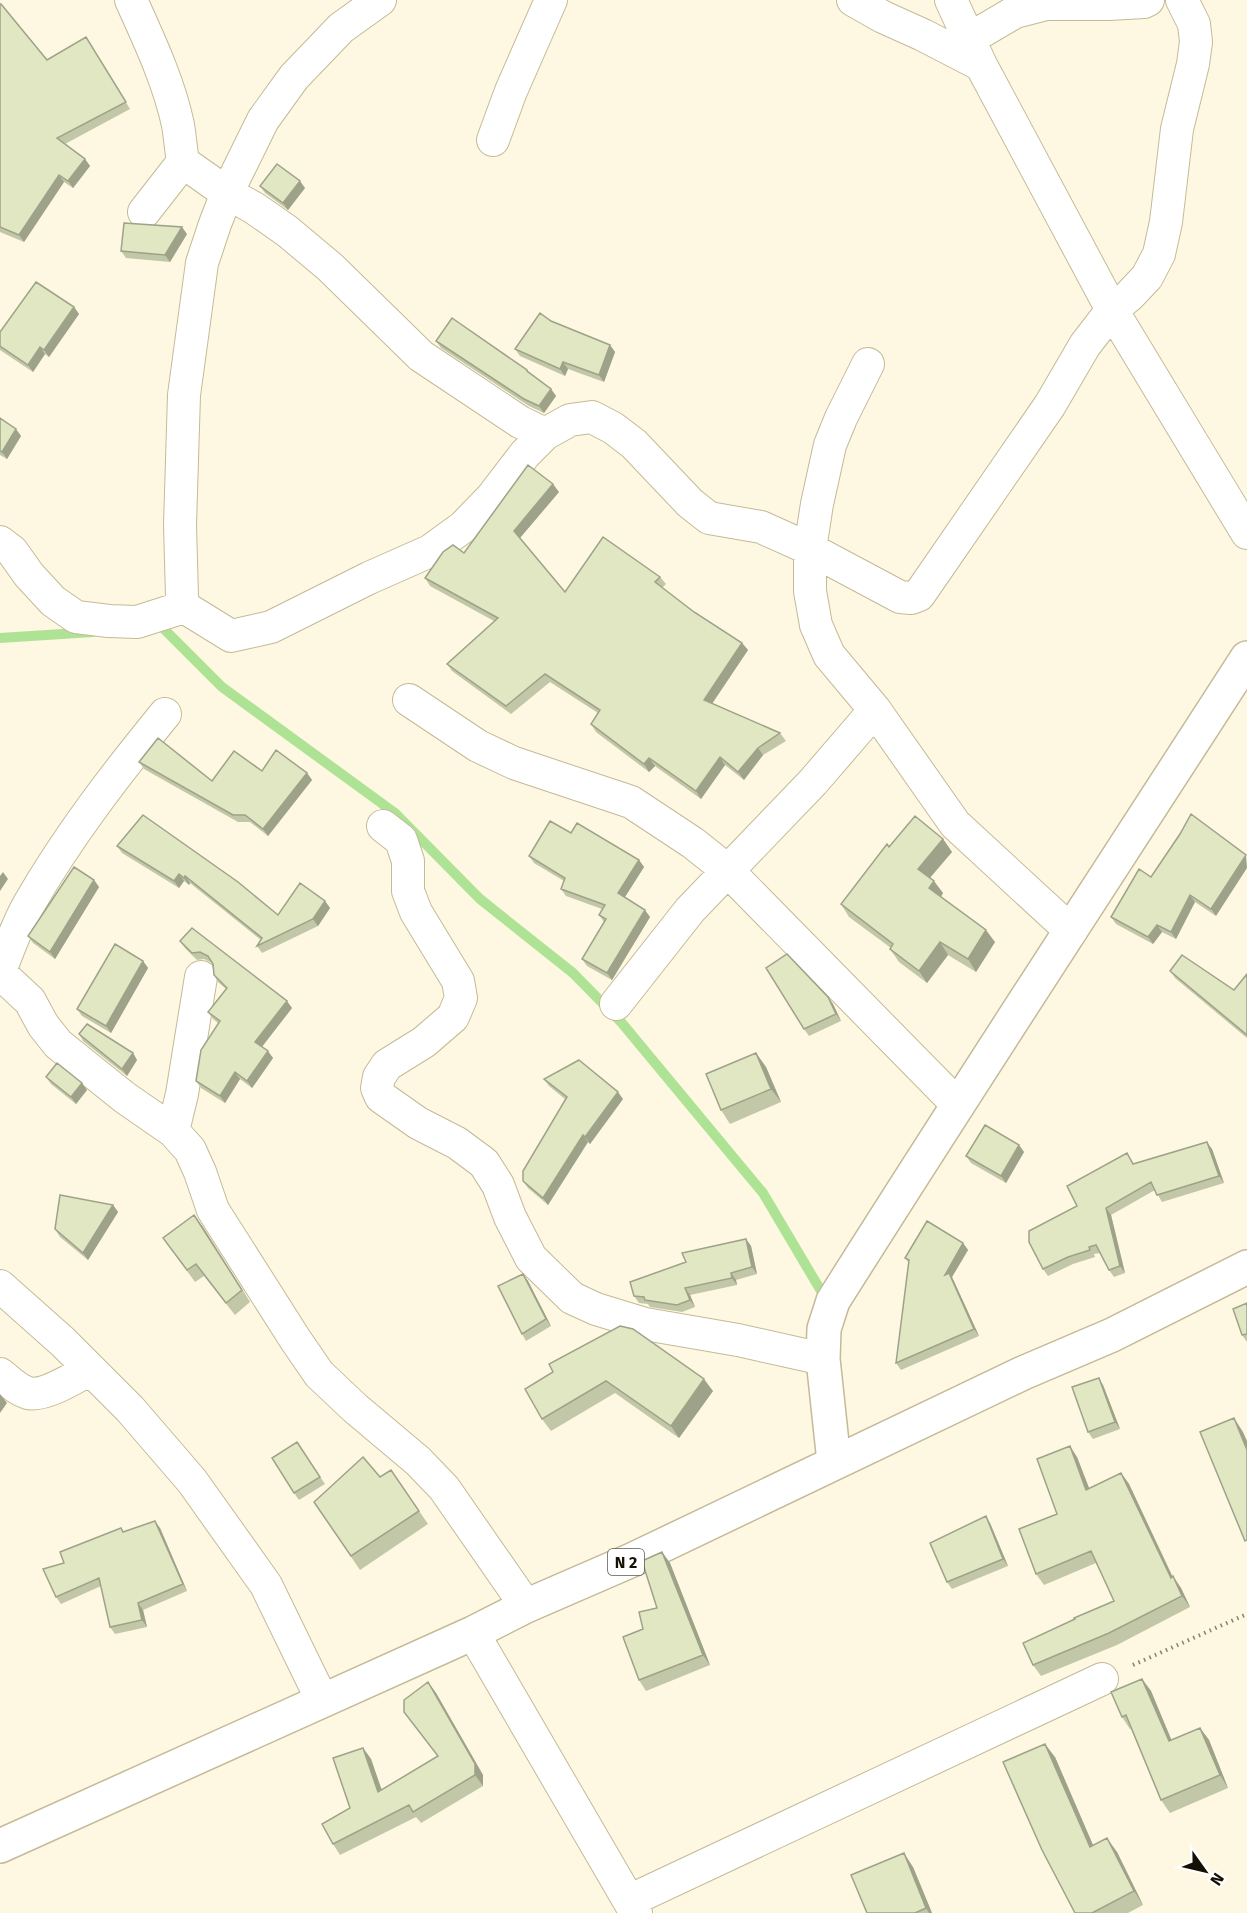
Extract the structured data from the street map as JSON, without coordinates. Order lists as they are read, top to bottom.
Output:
{
  "streets": {
    "main road": ["N 2"]
  },
  "north": "bottom right"
}
